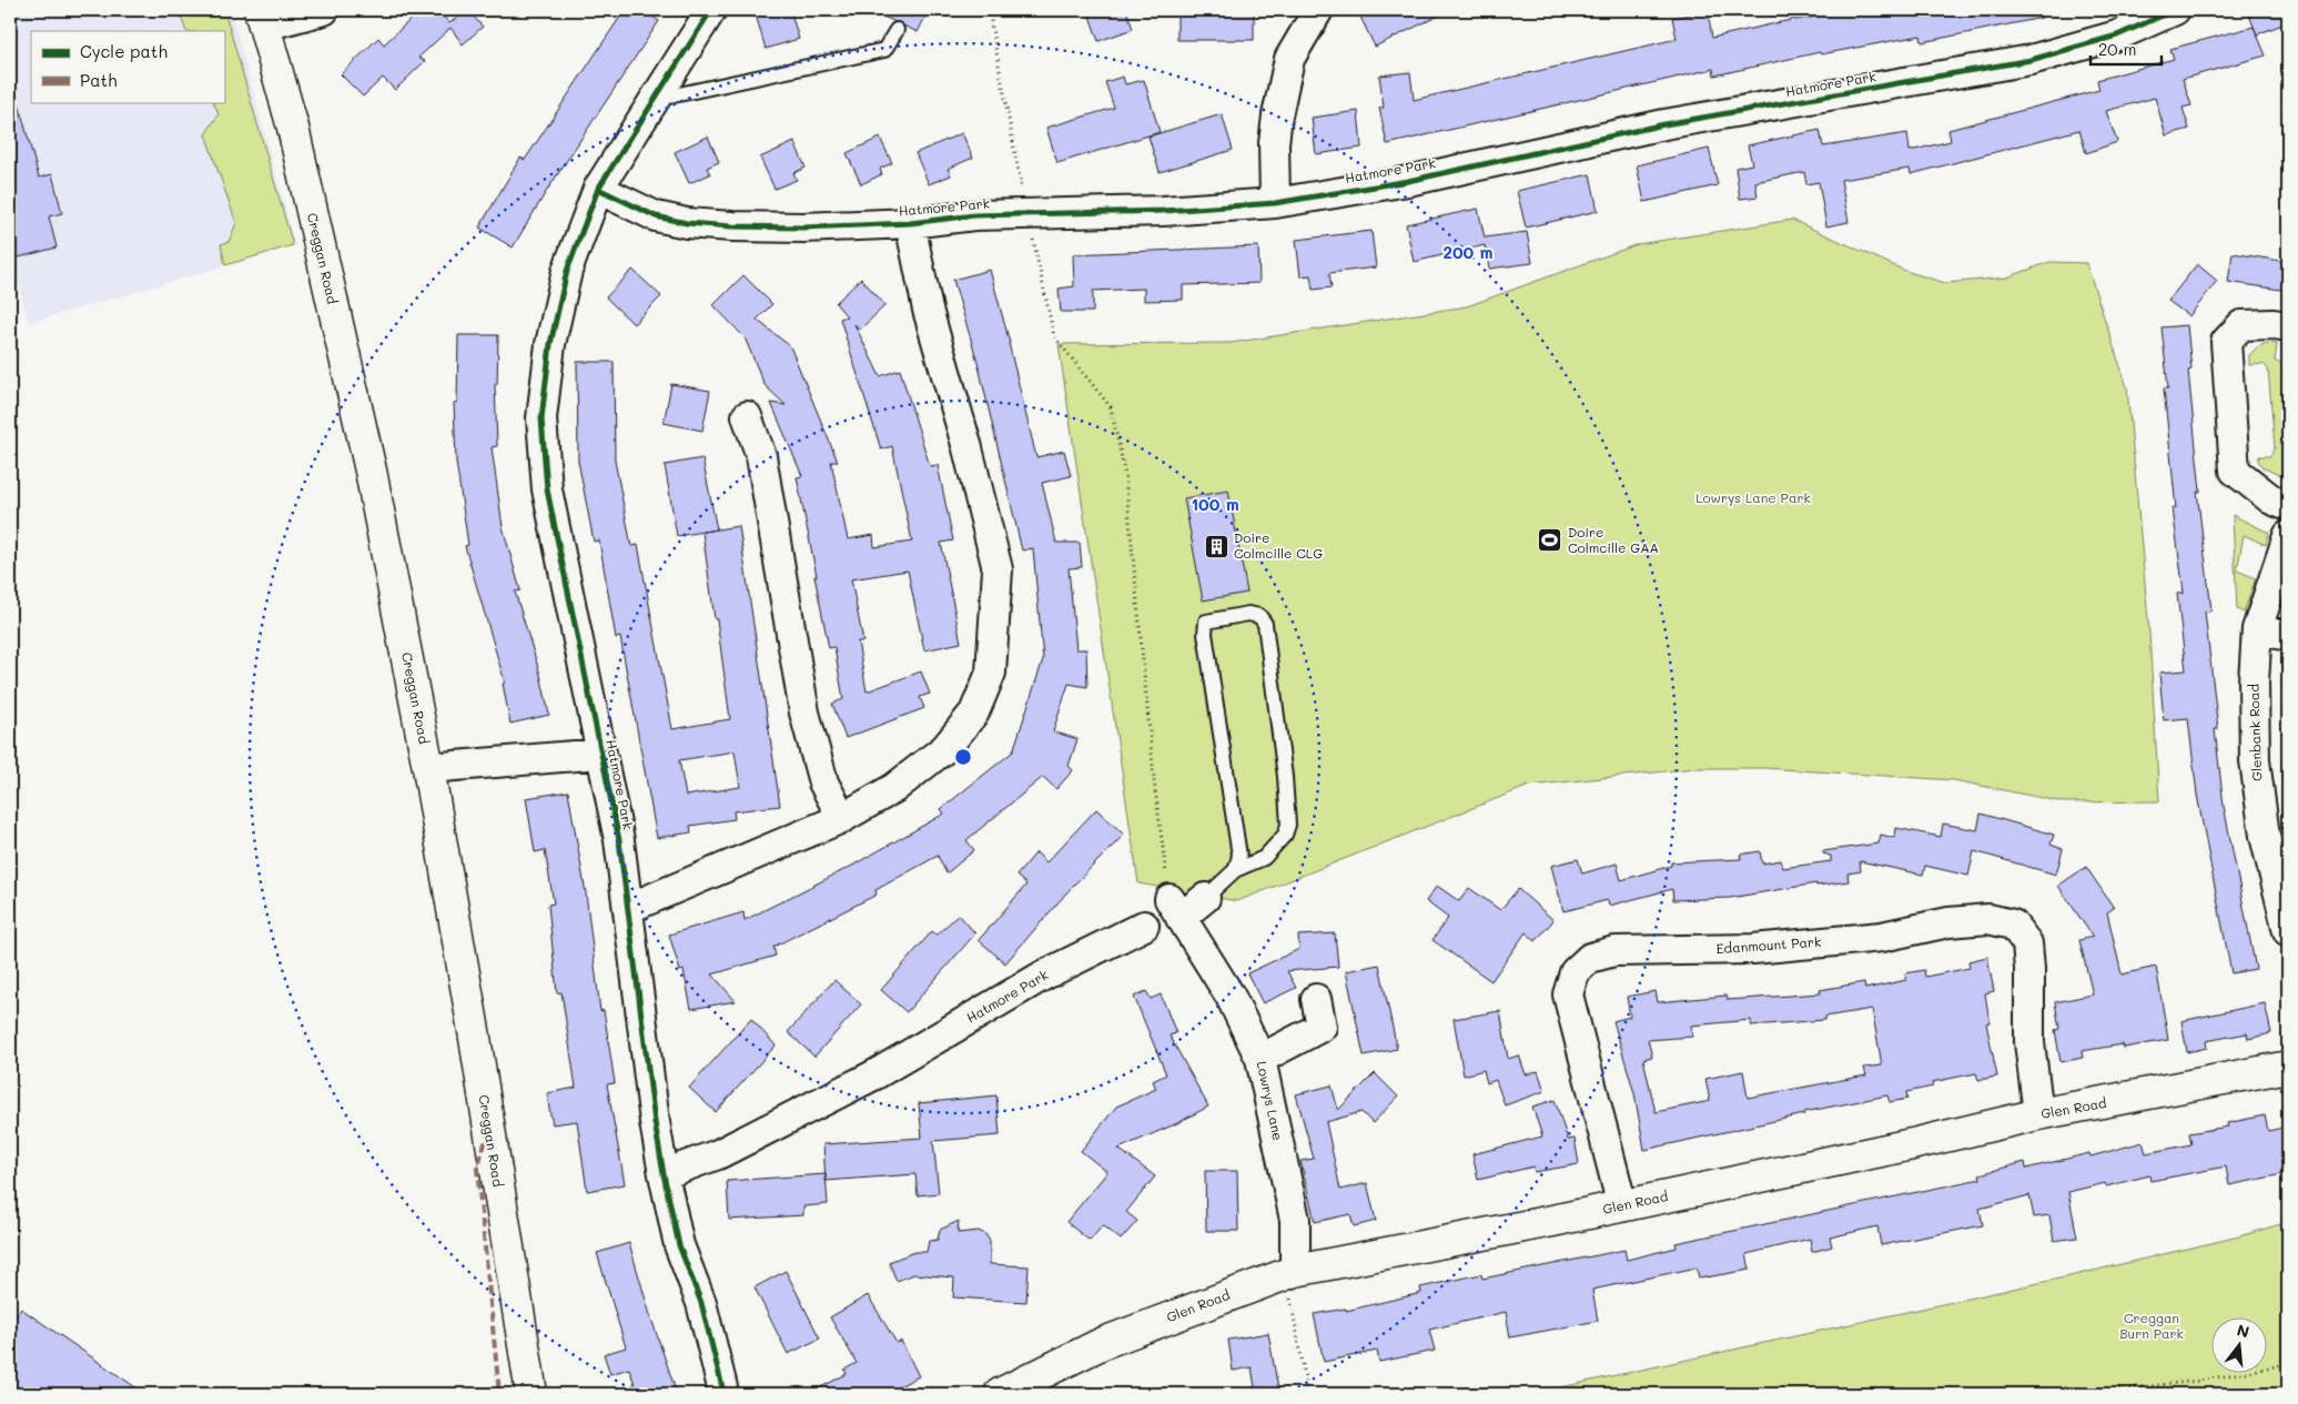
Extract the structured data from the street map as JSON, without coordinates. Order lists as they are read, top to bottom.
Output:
{
  "streets": {
    "main road": ["Creggan Road", "Glen Road"],
    "street": [
      "Hatmore Park",
      "Glenbank Road",
      "Edanmount Park",
      "Lowrys Lane"
    ]
  },
  "crossings": [
    ["Hatmore Park", "Creggan Road"],
    ["Edanmount Park", "Glen Road"],
    ["Lowrys Lane", "Glen Road"]
  ],
  "parks": ["Lowrys Lane Park", "Creggan Burn Park"],
  "places": {
    "sports": ["Doire Colmcille GAA"],
    "building": ["Doire Colmcille CLG"]
  },
  "legend": ["Cycle path", "Path"],
  "scale_bar": "20 m",
  "north": "top",
  "rings": ["200 m", "100 m"]
}
